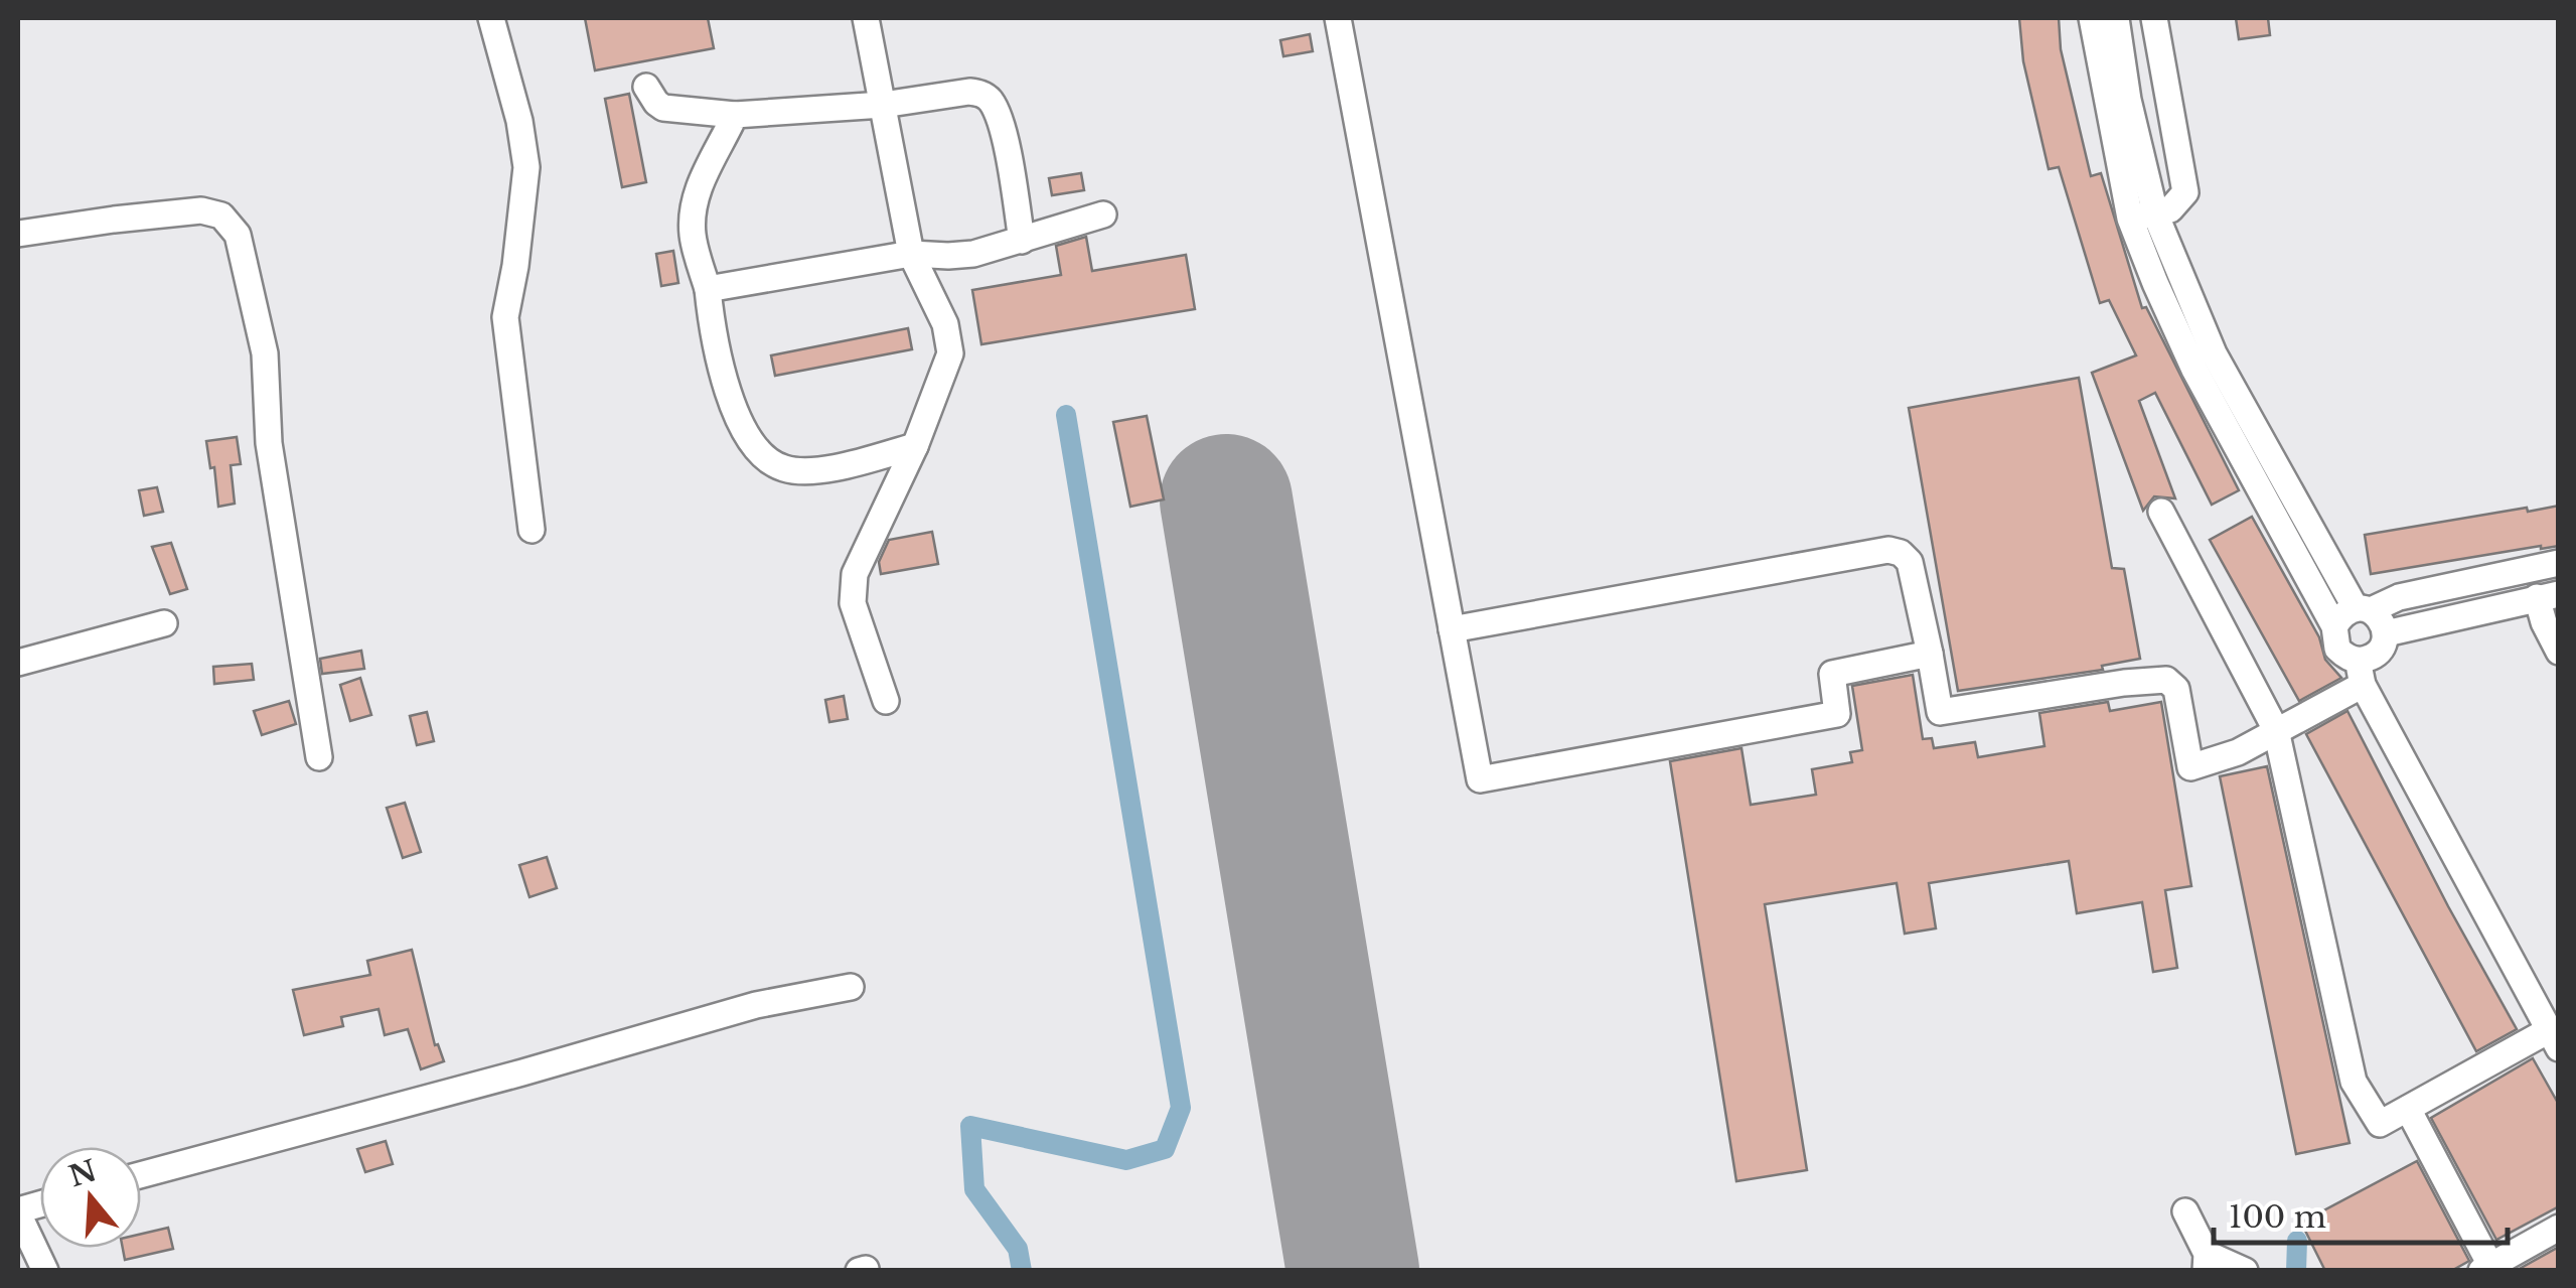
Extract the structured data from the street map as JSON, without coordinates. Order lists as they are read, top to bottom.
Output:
{
  "scale_bar": "100 m",
  "north": "top"
}
